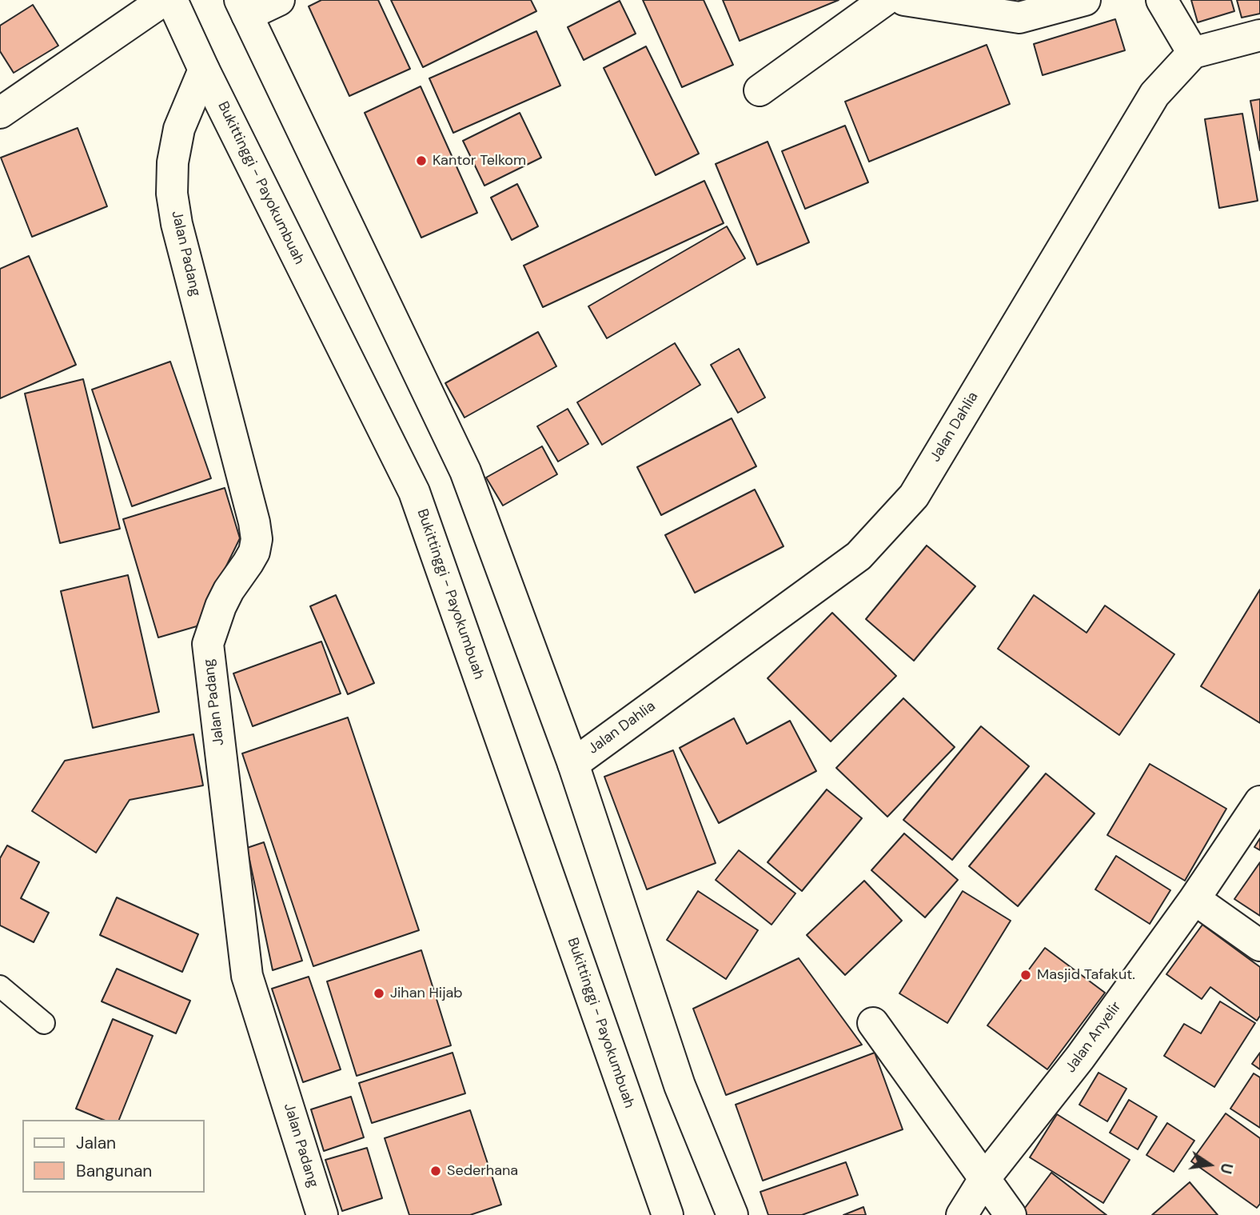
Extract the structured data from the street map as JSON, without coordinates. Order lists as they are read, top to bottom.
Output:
{
  "streets": {
    "main road": [
      "Bukittinggi - Payokumbuah",
      "Jalan Padang",
      "Jalan Dahlia",
      "Jalan Anyelir"
    ]
  },
  "crossings": [
    ["Bukittinggi - Payokumbuah", "Jalan Padang"]
  ],
  "places": [
    "Kantor Telkom",
    "Masjid Tafakut.",
    "Jihan Hijab",
    "Sederhana"
  ],
  "legend": ["Jalan", "Bangunan"],
  "north": "right"
}
